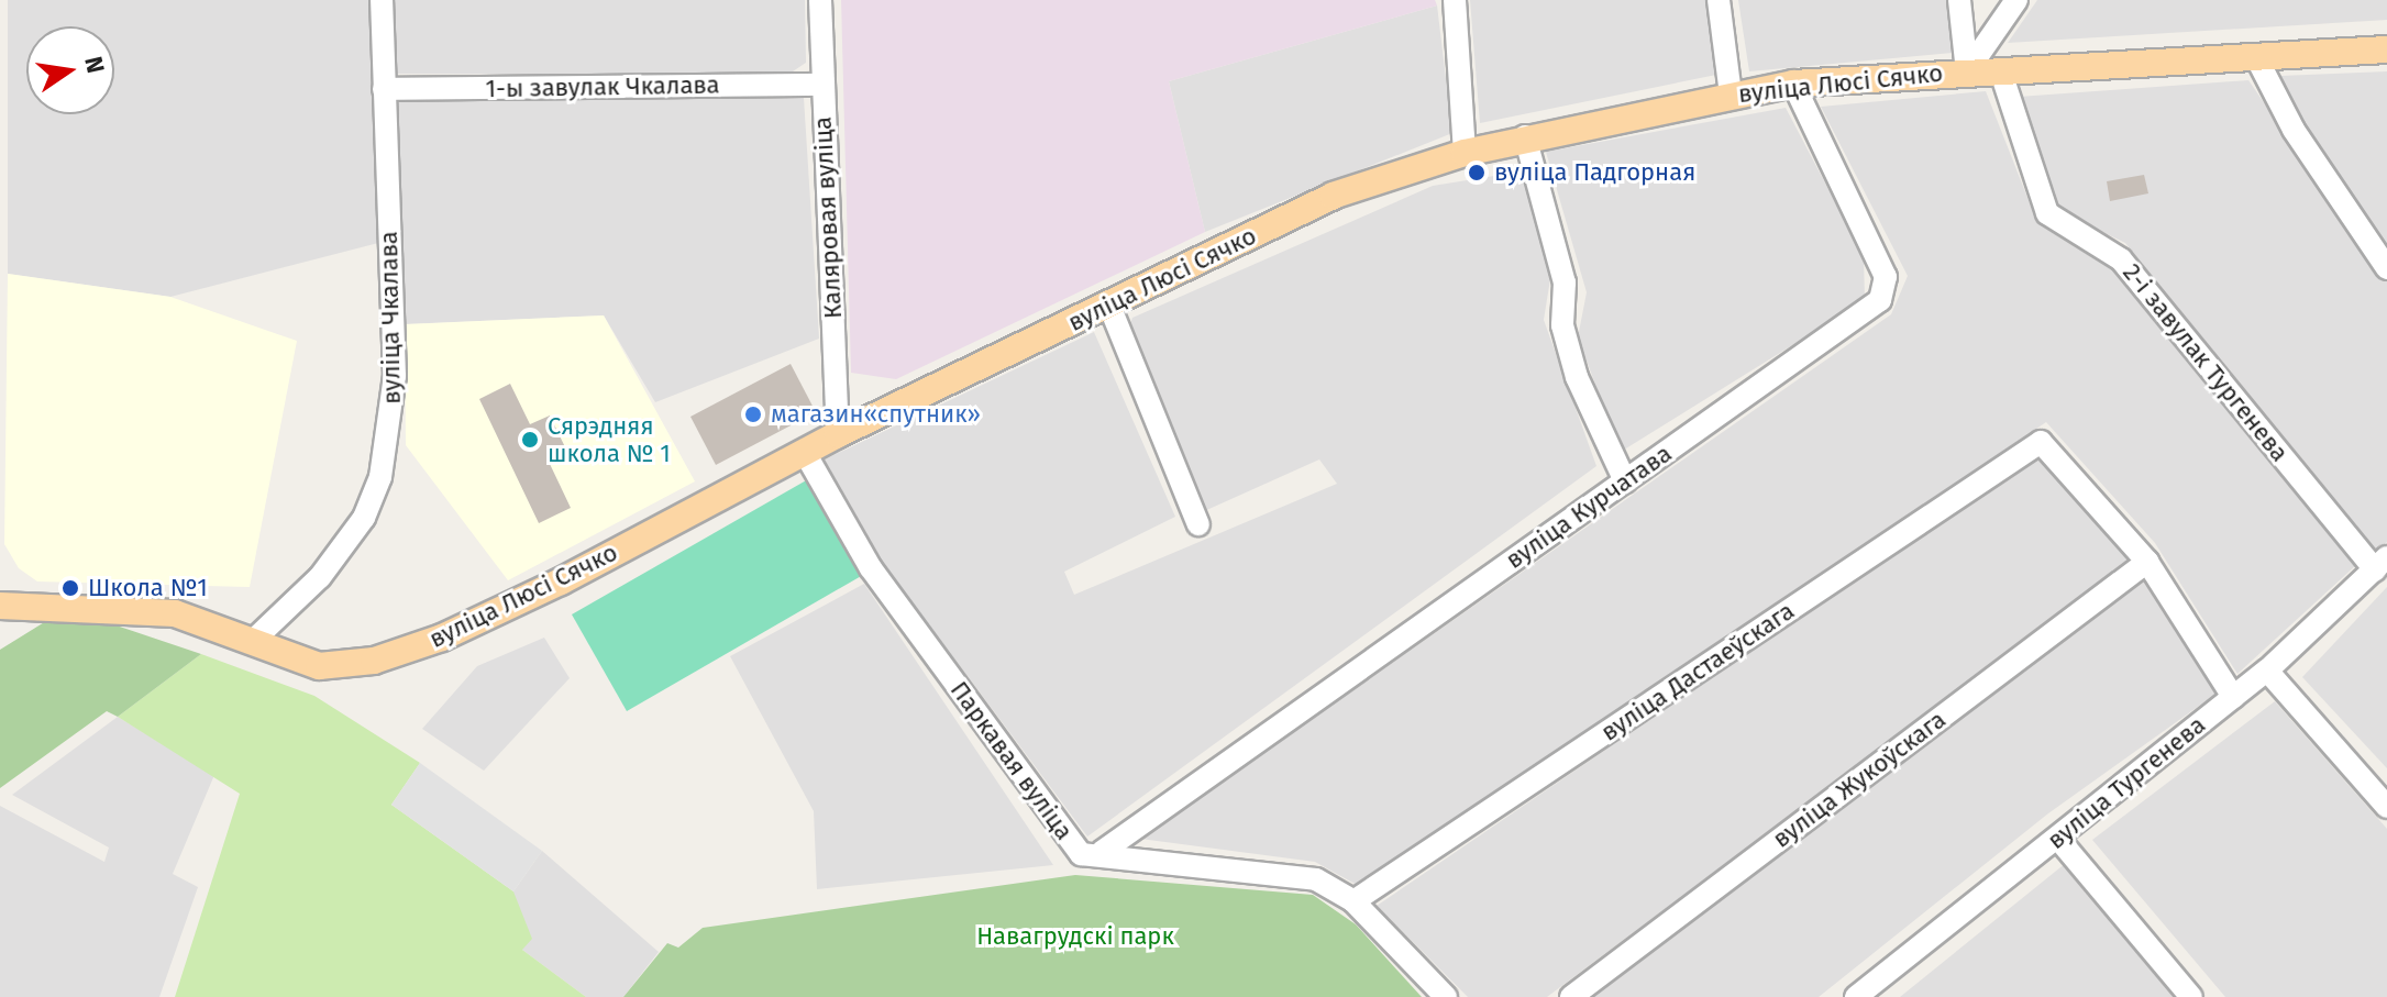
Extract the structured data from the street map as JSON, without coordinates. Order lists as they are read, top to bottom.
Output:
{
  "streets": {
    "main road": ["вуліца Люсі Сячко"],
    "street": [
      "1-ы завулак Чкалава",
      "Каляровая вуліца",
      "вуліца Чкалава",
      "2-і завулак Тургенева",
      "вуліца Курчатава",
      "вуліца Дастаеўскага",
      "Паркавая вуліца",
      "вуліца Жукоўскага",
      "вуліца Тургенева"
    ]
  },
  "crossings": [
    ["вуліца Люсі Сячко", "Каляровая вуліца"],
    ["вуліца Люсі Сячко", "вуліца Чкалава"],
    ["вуліца Люсі Сячко", "2-і завулак Тургенева"],
    ["вуліца Люсі Сячко", "вуліца Курчатава"],
    ["вуліца Люсі Сячко", "Паркавая вуліца"],
    ["1-ы завулак Чкалава", "Каляровая вуліца"],
    ["1-ы завулак Чкалава", "вуліца Чкалава"],
    ["2-і завулак Тургенева", "вуліца Тургенева"],
    ["вуліца Курчатава", "Паркавая вуліца"],
    ["вуліца Дастаеўскага", "Паркавая вуліца"],
    ["вуліца Дастаеўскага", "вуліца Жукоўскага"]
  ],
  "parks": ["Навагрудскі парк"],
  "places": [
    "вуліца Падгорная",
    "магазин«спутник»",
    "Сярэдняя школа № 1",
    "Школа №1"
  ],
  "north": "right"
}
